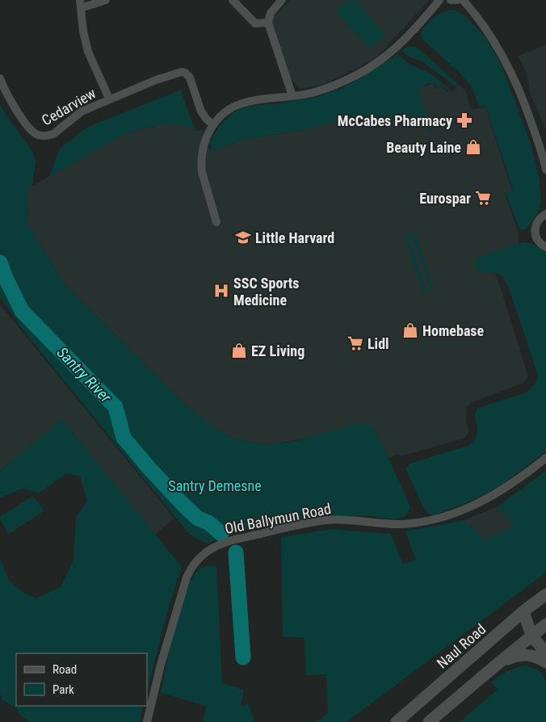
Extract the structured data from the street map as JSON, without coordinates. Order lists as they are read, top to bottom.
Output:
{
  "streets": {
    "main road": ["Naul Road"],
    "street": ["Cedarview", "Old Ballymun Road"]
  },
  "water": ["Santry River"],
  "parks": ["Santry Demesne"],
  "places": {
    "pharmacy": ["McCabes Pharmacy"],
    "shop": ["Beauty Laine", "Homebase", "EZ Living"],
    "supermarket": ["Eurospar", "Lidl"],
    "school or university": ["Little Harvard"],
    "hospital": ["SSC Sports Medicine"]
  },
  "legend": ["Road", "Park"]
}
